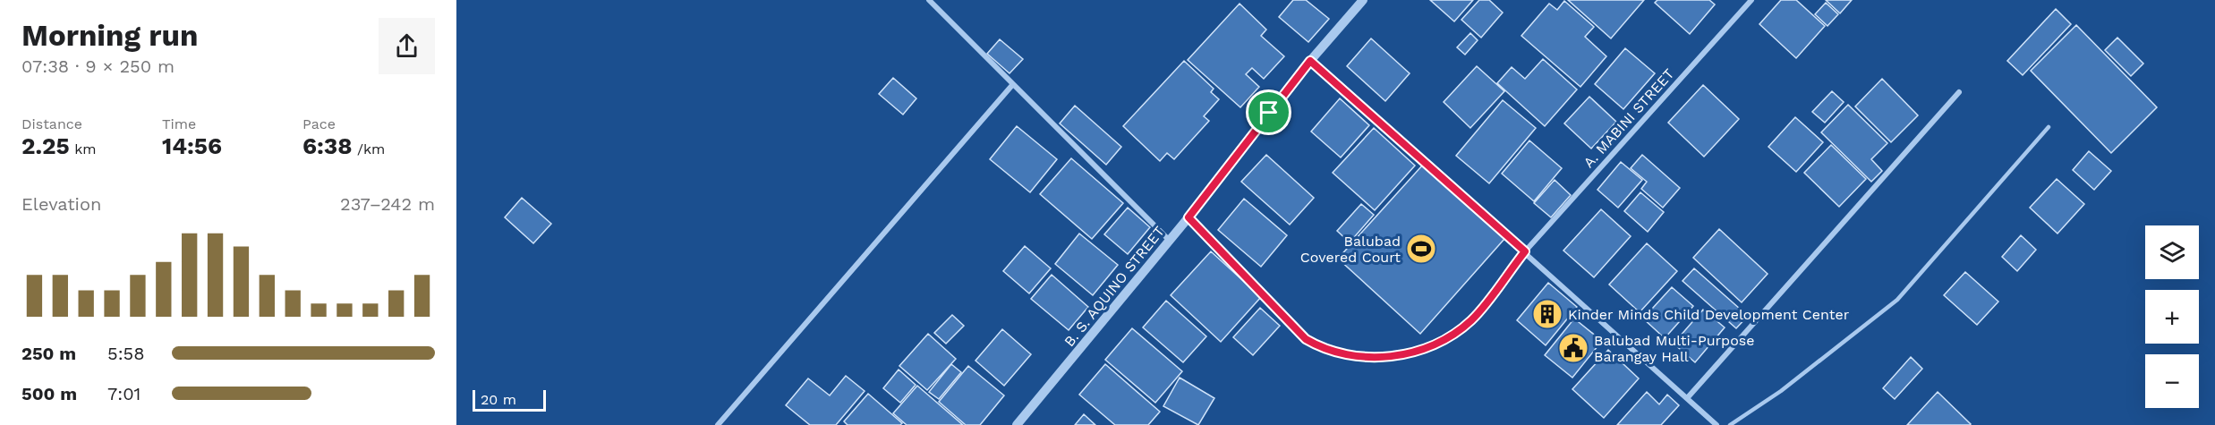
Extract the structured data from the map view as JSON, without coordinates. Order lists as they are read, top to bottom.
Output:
{
  "streets": {
    "street": ["A. MABINI STREET", "B. S. AQUINO STREET"]
  },
  "places": {
    "sports": ["Balubad Covered Court"],
    "building": ["Kinder Minds Child Development Center"],
    "public building": ["Balubad Multi-Purpose Barangay Hall"]
  },
  "scale_bar": "20 m",
  "page": {
    "heading": ["Morning run", "07:38 · 9 × 250 m"],
    "stats": [
      ["Distance", "2.25 km"],
      ["Time", "14:56"],
      ["Pace", "6:38 /km"]
    ],
    "chart": ["Elevation", "237–242 m"],
    "map_buttons": ["+", "−"],
    "list": [
      {
        "name": "250 m",
        "note": "5:58"
      },
      {
        "name": "500 m",
        "note": "7:01"
      }
    ],
    "scale": "20 m"
  }
}
